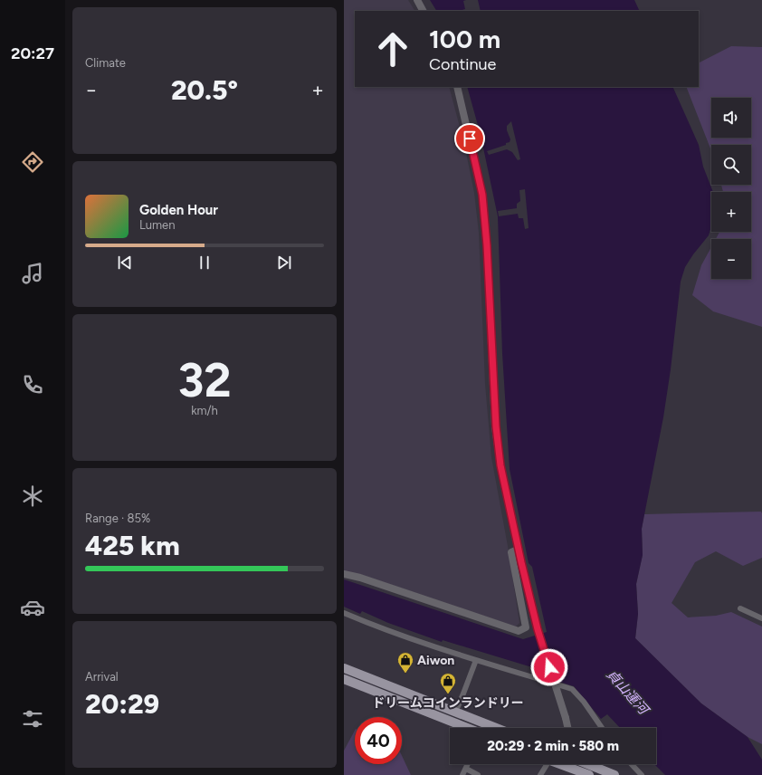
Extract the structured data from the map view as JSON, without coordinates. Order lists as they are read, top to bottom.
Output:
{
  "water": ["貞山運河"],
  "places": {
    "shop": ["Aiwon", "ドリームコインランドリー"]
  },
  "page": {
    "tabs": "20:27",
    "tile": [
      "Climate",
      ["32", "km/h"],
      ["Range · 85%", "425 km"],
      ["Arrival", "20:29"]
    ],
    "turn": ["100 m", "Continue"],
    "heat": ["−", "20.5°", "+"],
    "map_buttons": ["+", "−"],
    "song": ["Golden Hour", "Lumen"],
    "limit": "40",
    "trip": "20:29 · 2 min · 580 m"
  }
}
